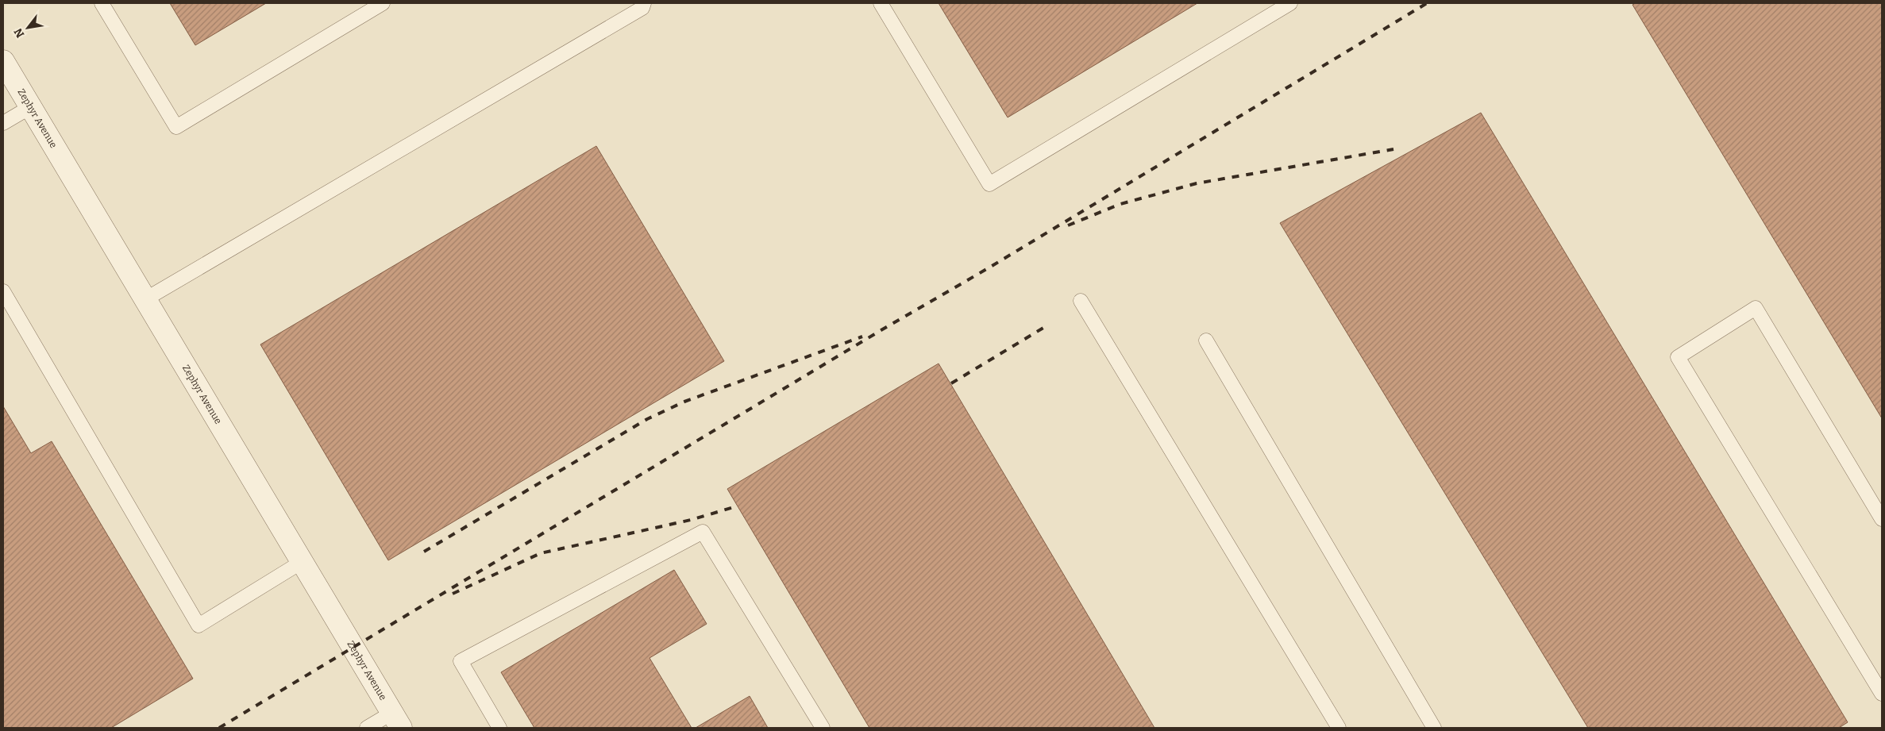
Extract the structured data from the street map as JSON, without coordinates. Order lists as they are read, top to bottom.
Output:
{
  "streets": {
    "street": ["Zephyr Avenue"]
  },
  "north": "bottom left"
}
